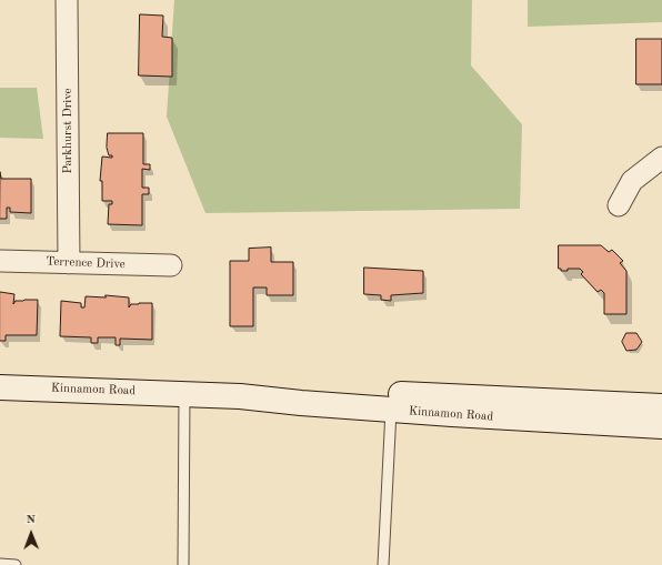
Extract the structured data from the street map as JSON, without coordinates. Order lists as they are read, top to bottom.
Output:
{
  "streets": {
    "main road": ["Kinnamon Road"],
    "street": ["Parkhurst Drive", "Terrence Drive"]
  },
  "crossings": [
    ["Parkhurst Drive", "Terrence Drive"]
  ],
  "north": "top"
}
